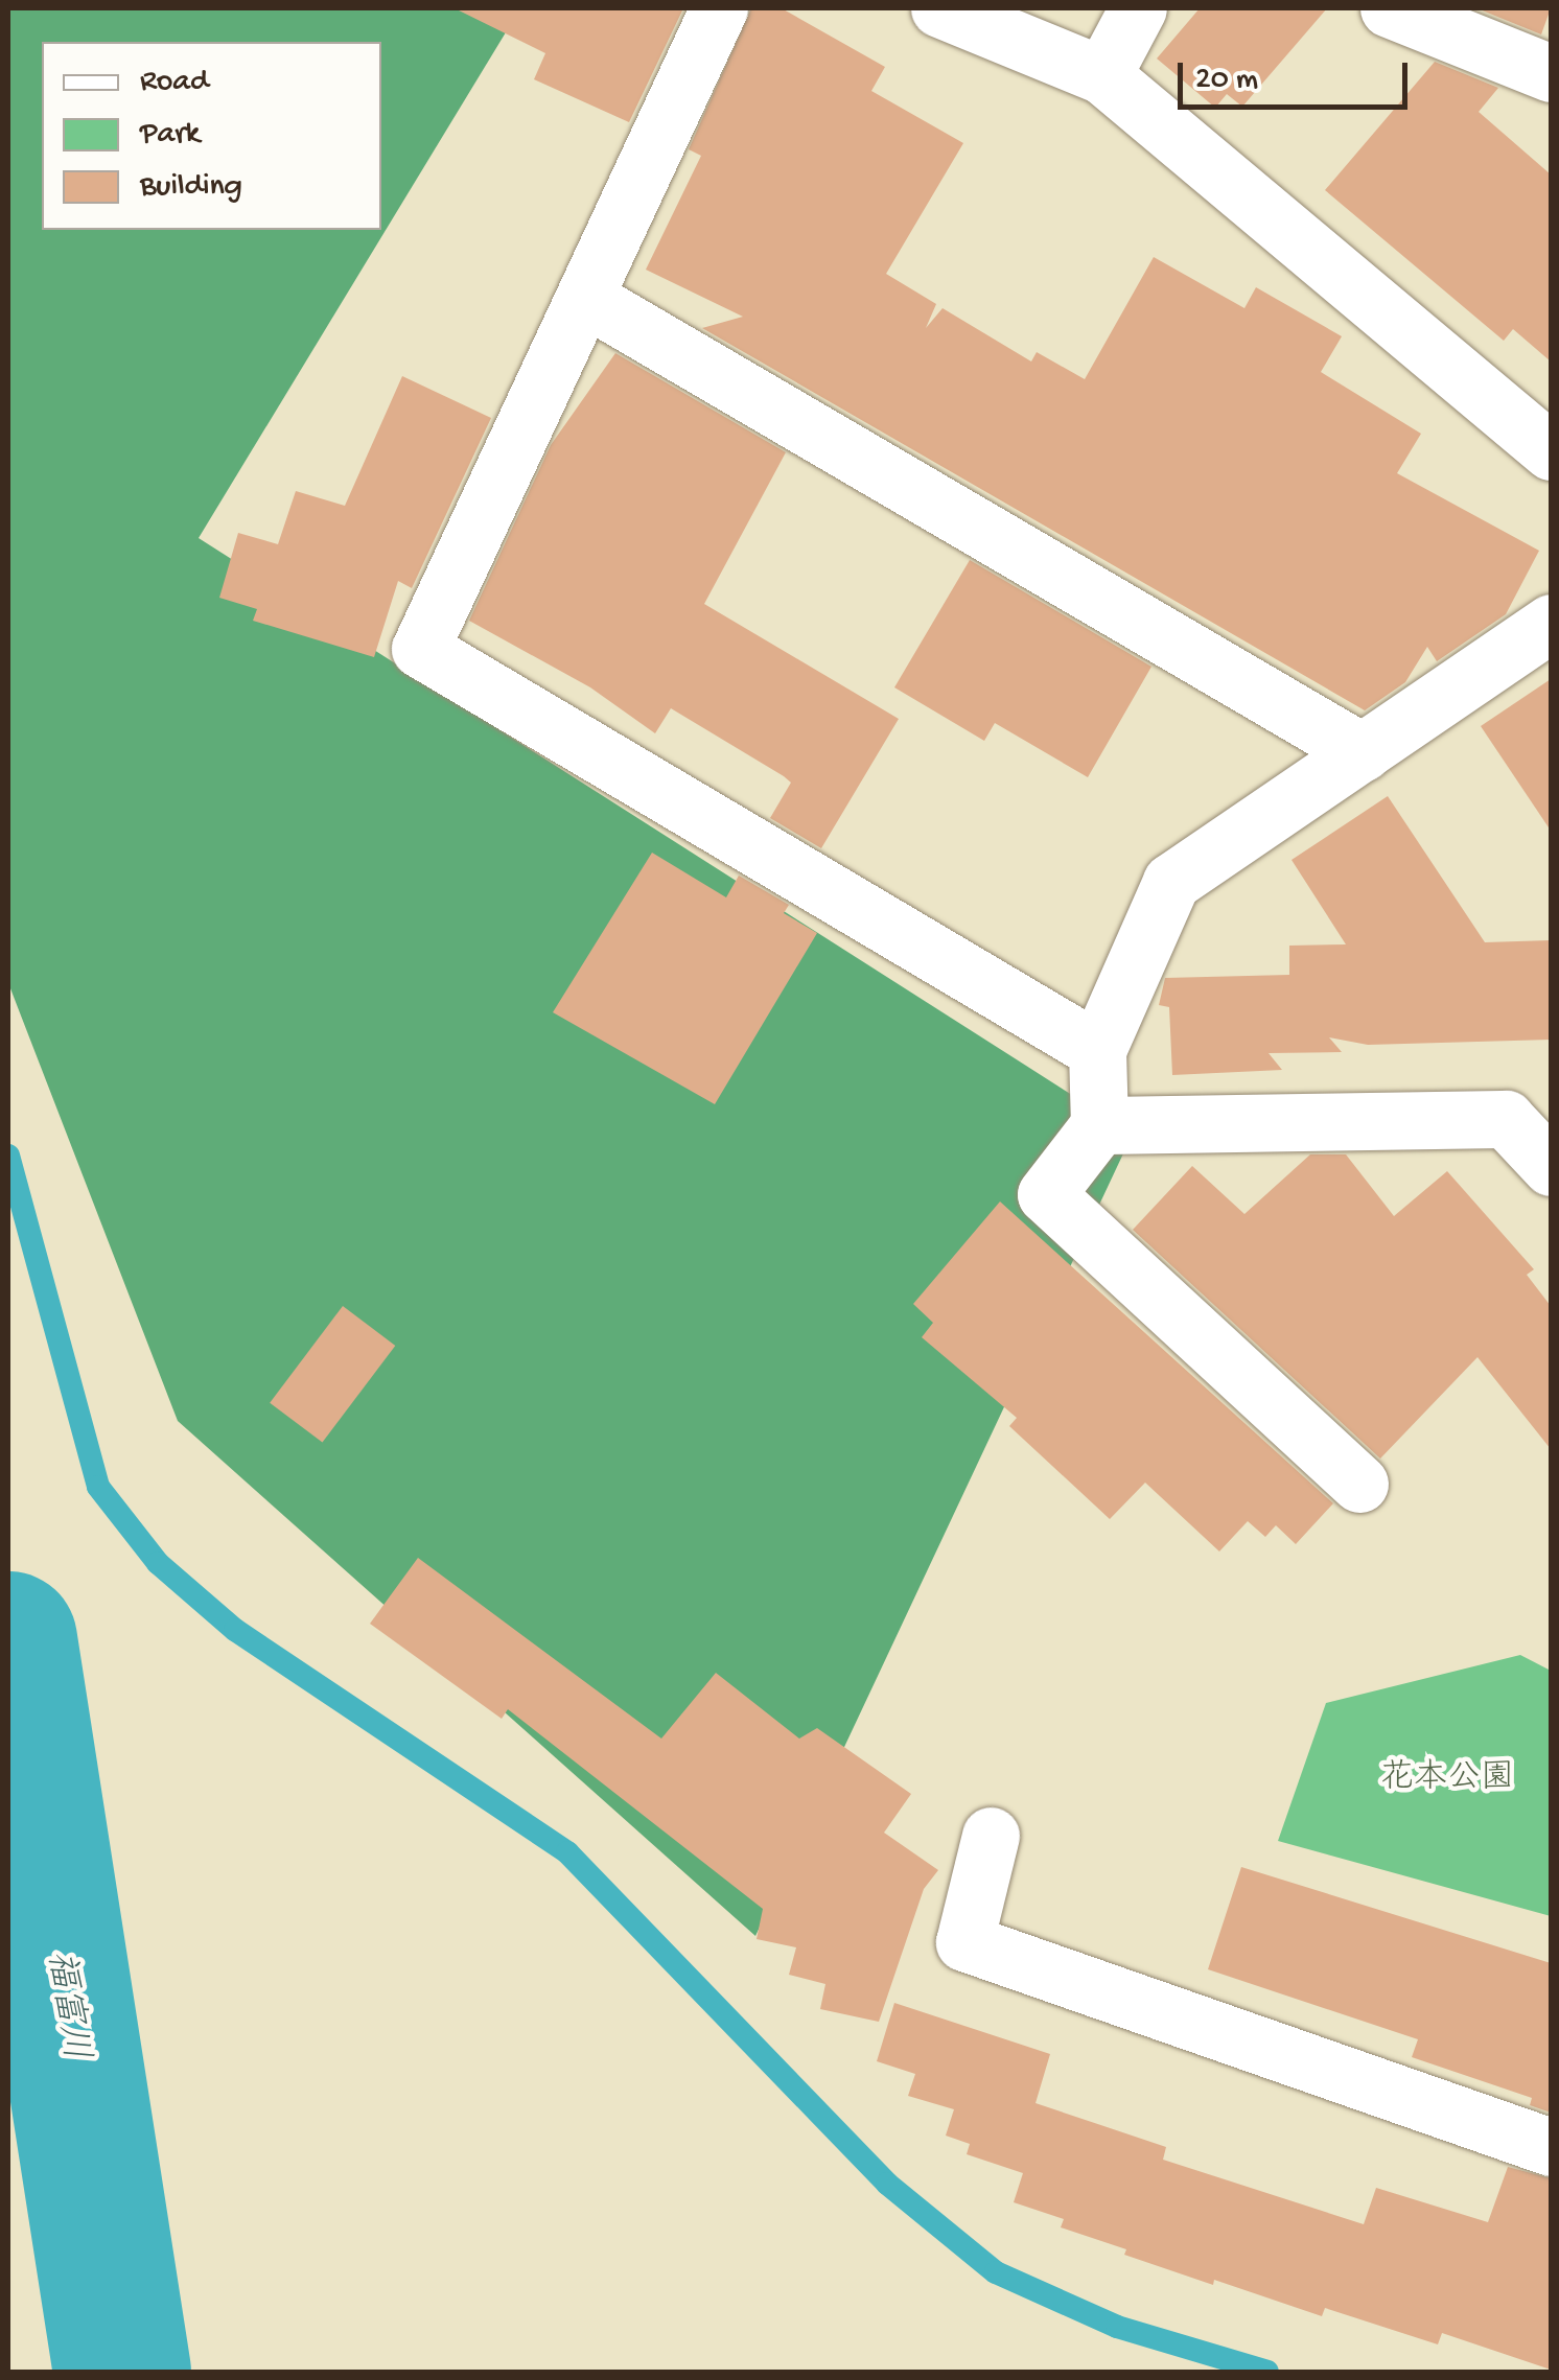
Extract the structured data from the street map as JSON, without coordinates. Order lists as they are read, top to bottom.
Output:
{
  "water": ["福富川"],
  "parks": ["花本公園"],
  "legend": ["Road", "Park", "Building"],
  "scale_bar": "20 m"
}
